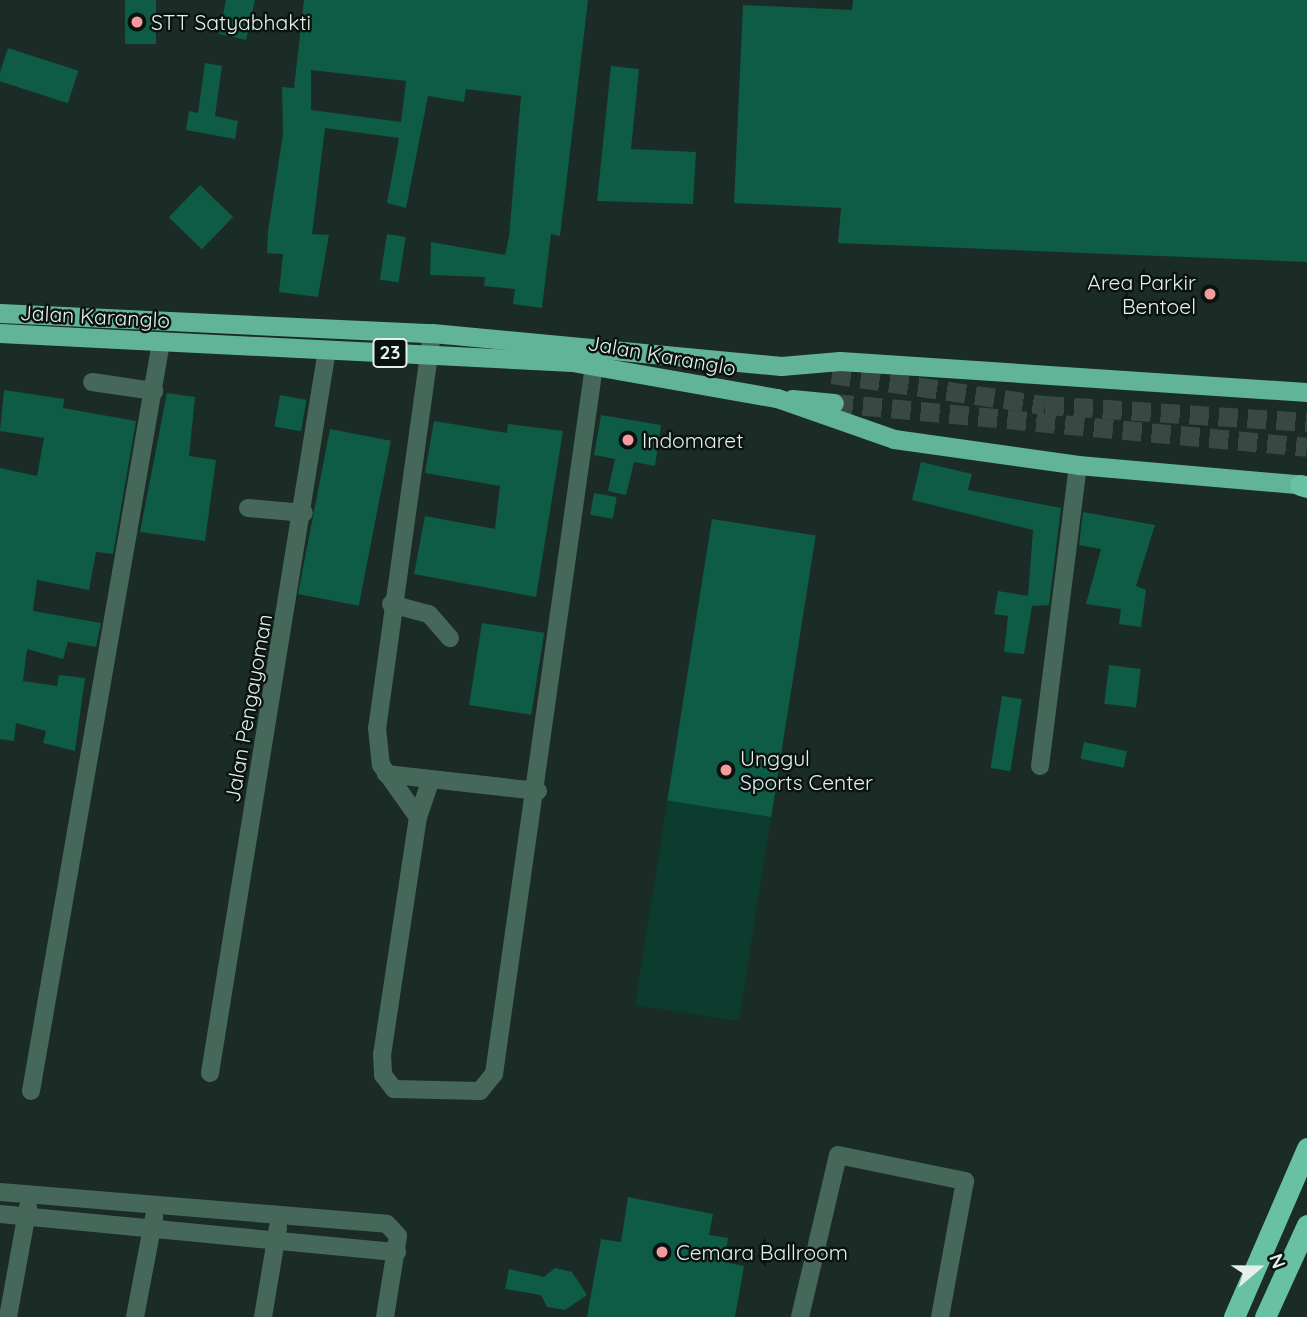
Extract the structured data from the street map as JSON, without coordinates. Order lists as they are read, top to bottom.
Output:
{
  "streets": {
    "highway": ["Jalan Karanglo", "23"],
    "street": ["Jalan Pengayoman"]
  },
  "crossings": [
    ["Jalan Karanglo", "23"],
    ["Jalan Karanglo", "Jalan Pengayoman"]
  ],
  "places": [
    "STT Satyabhakti",
    "Area Parkir Bentoel",
    "Indomaret",
    "Unggul Sports Center",
    "Cemara Ballroom"
  ],
  "north": "right"
}
